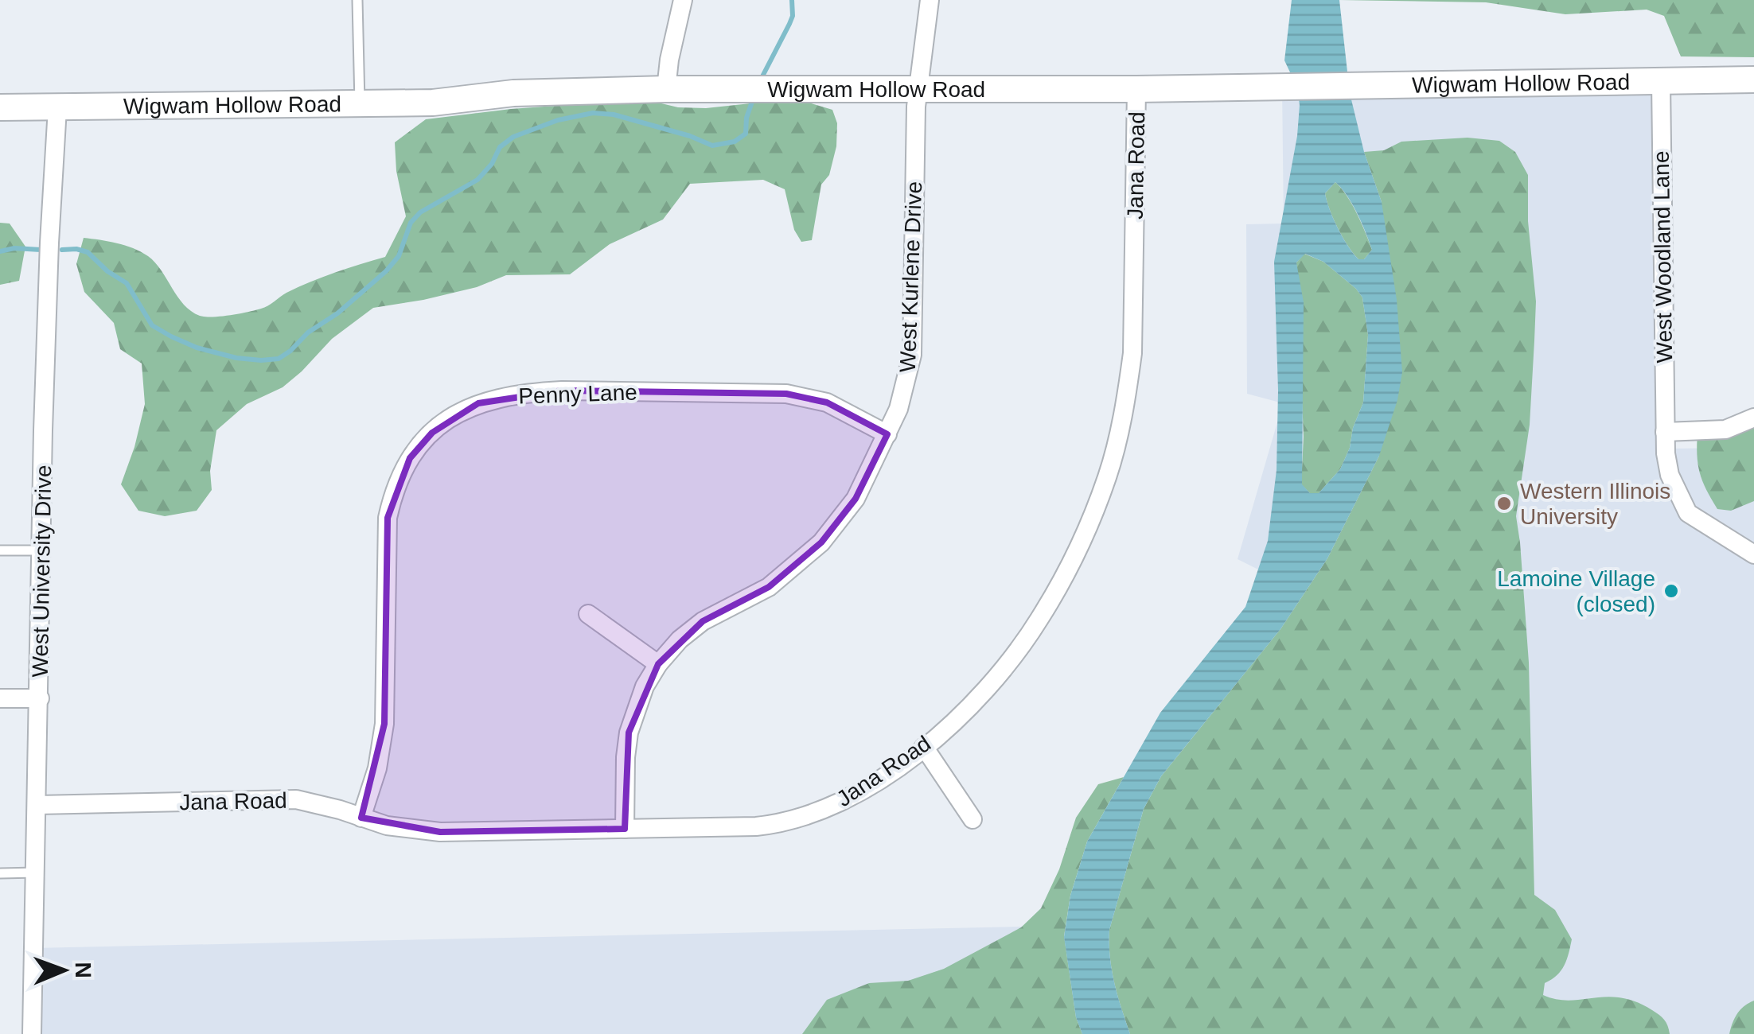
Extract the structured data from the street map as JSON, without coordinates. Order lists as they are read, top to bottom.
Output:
{
  "streets": {
    "street": [
      "Wigwam Hollow Road",
      "Jana Road",
      "West Woodland Lane",
      "West Kurlene Drive",
      "Penny Lane",
      "West University Drive"
    ]
  },
  "crossings": [
    ["Wigwam Hollow Road", "Jana Road"],
    ["Wigwam Hollow Road", "West Woodland Lane"],
    ["Wigwam Hollow Road", "West Kurlene Drive"],
    ["Wigwam Hollow Road", "West University Drive"],
    ["Jana Road", "West Kurlene Drive"],
    ["Jana Road", "Penny Lane"],
    ["Jana Road", "West University Drive"],
    ["West Kurlene Drive", "Penny Lane"]
  ],
  "places": ["Western Illinois University", "Lamoine Village (closed)"],
  "north": "right"
}
